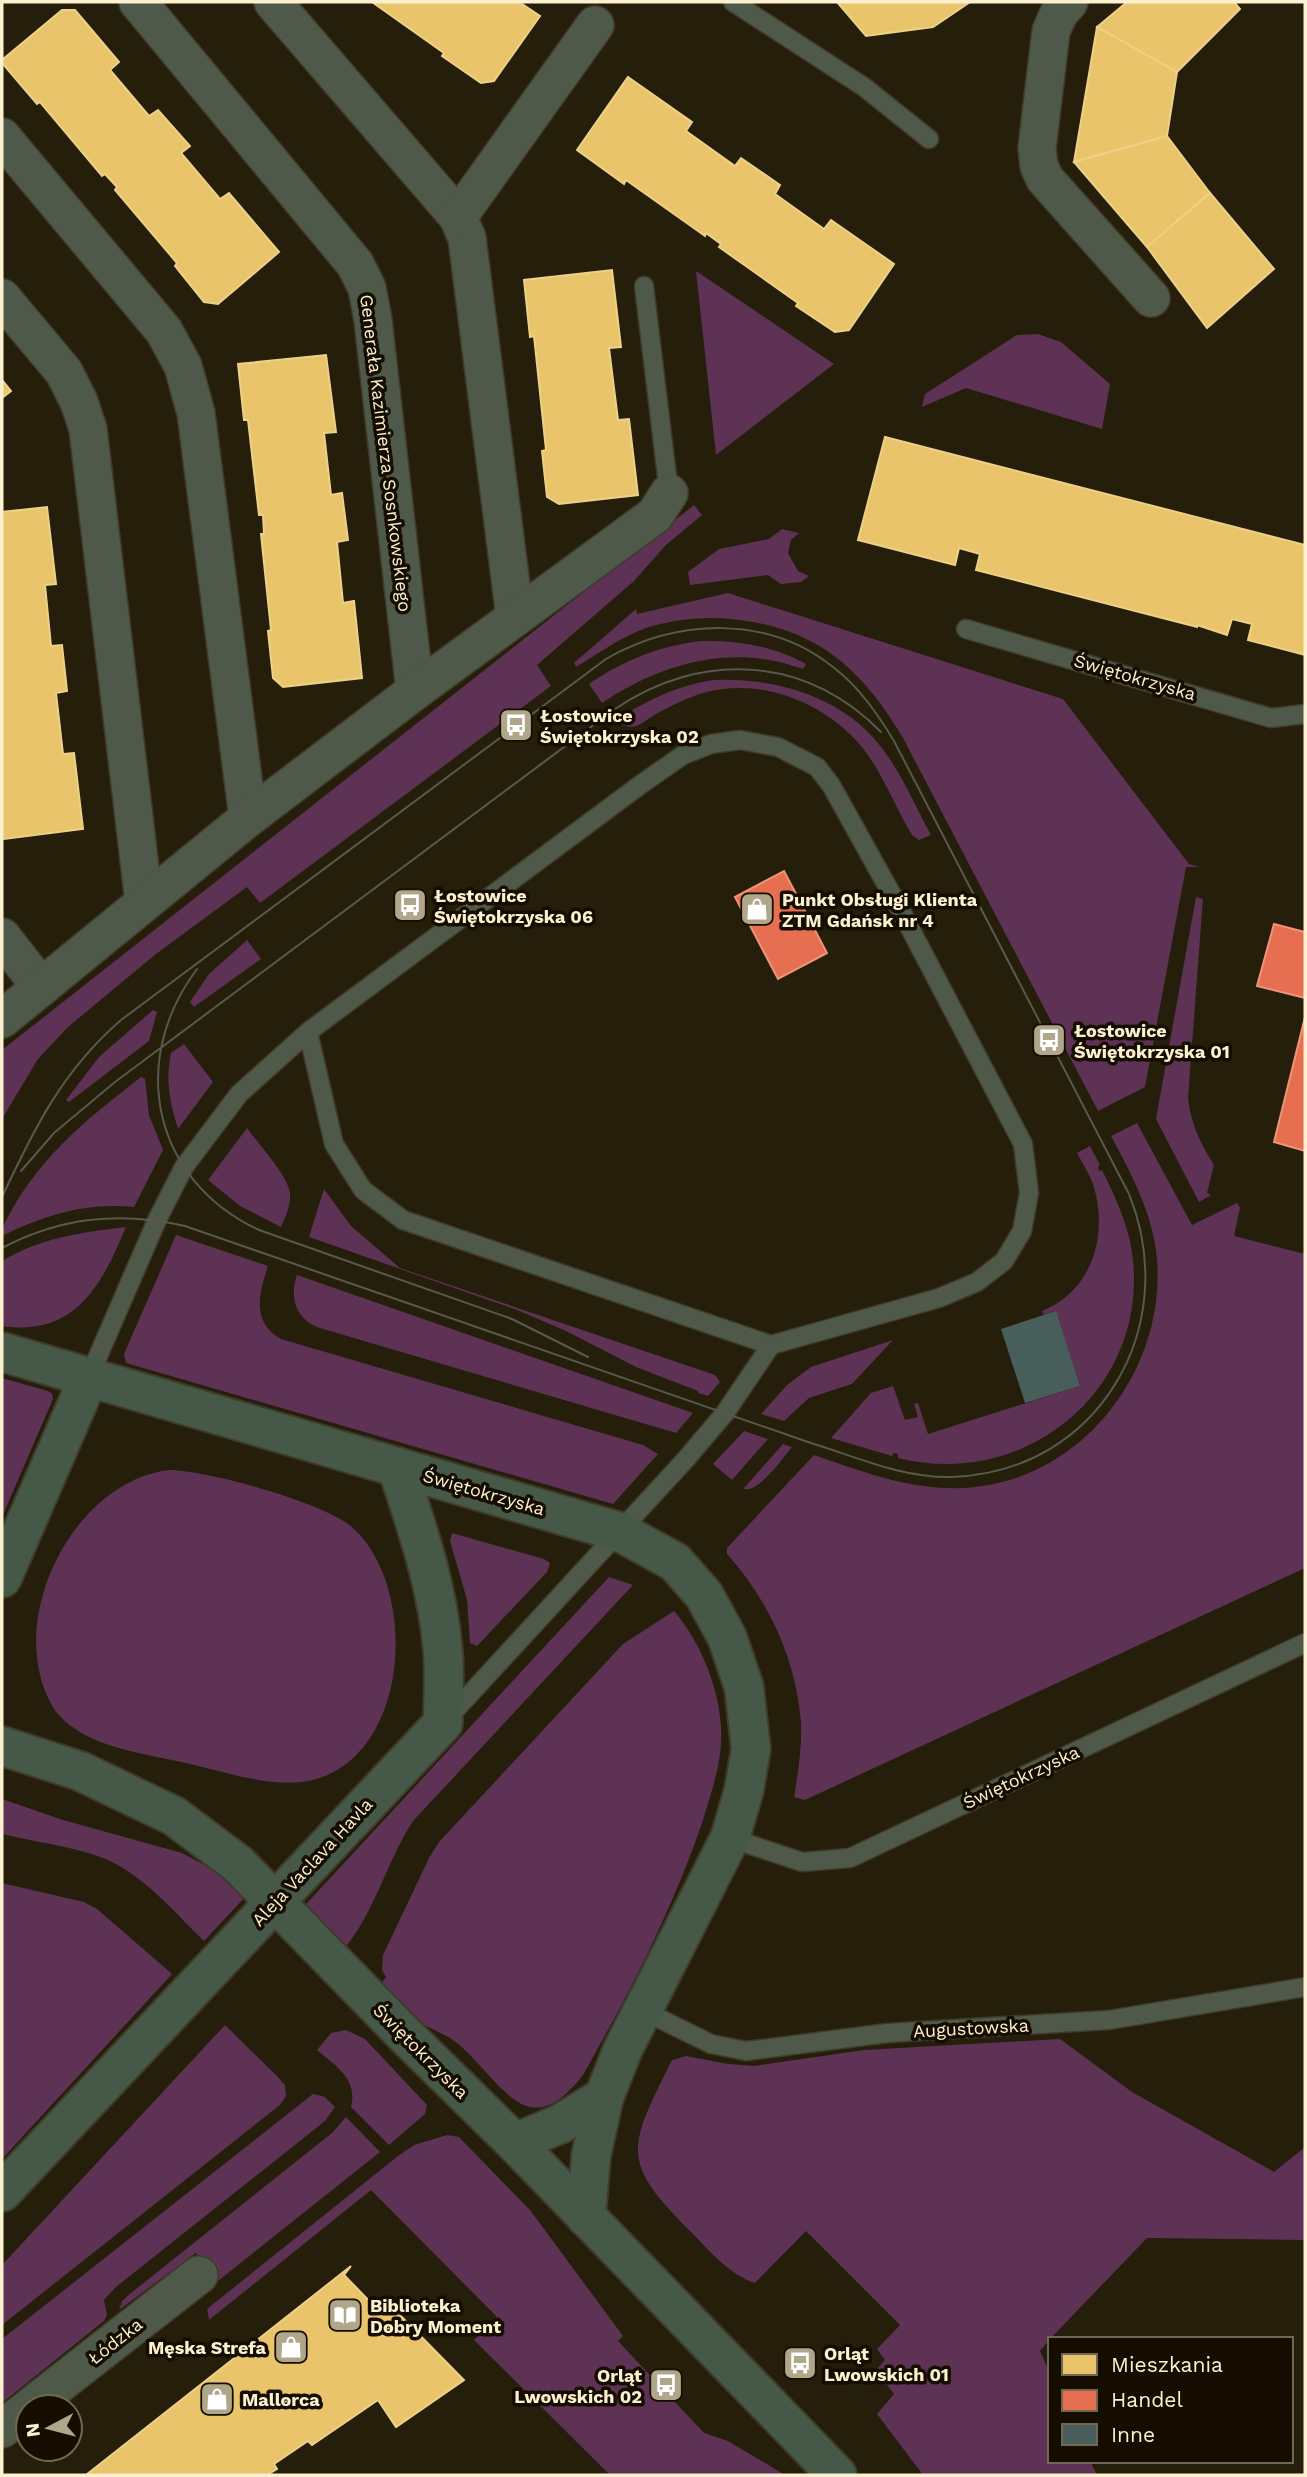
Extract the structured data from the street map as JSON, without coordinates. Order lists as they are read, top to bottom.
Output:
{
  "streets": {
    "main road": ["Świętokrzyska", "Aleja Vaclava Havla"],
    "street": ["Generała Kazimierza Sosnkowskiego", "Łódzka"],
    "lane": ["Augustowska"]
  },
  "crossings": [
    ["Świętokrzyska", "Aleja Vaclava Havla"],
    ["Świętokrzyska", "Augustowska"]
  ],
  "places": {
    "bus stop": [
      "Łostowice Świętokrzyska 02",
      "Łostowice Świętokrzyska 06",
      "Łostowice Świętokrzyska 01",
      "Orląt Lwowskich 01",
      "Orląt Lwowskich 02"
    ],
    "shop": ["Punkt Obsługi Klienta ZTM Gdańsk nr 4", "Męska Strefa", "Mallorca"],
    "library": ["Biblioteka Dobry Moment"]
  },
  "legend": ["Mieszkania", "Handel", "Inne"],
  "north": "left"
}
